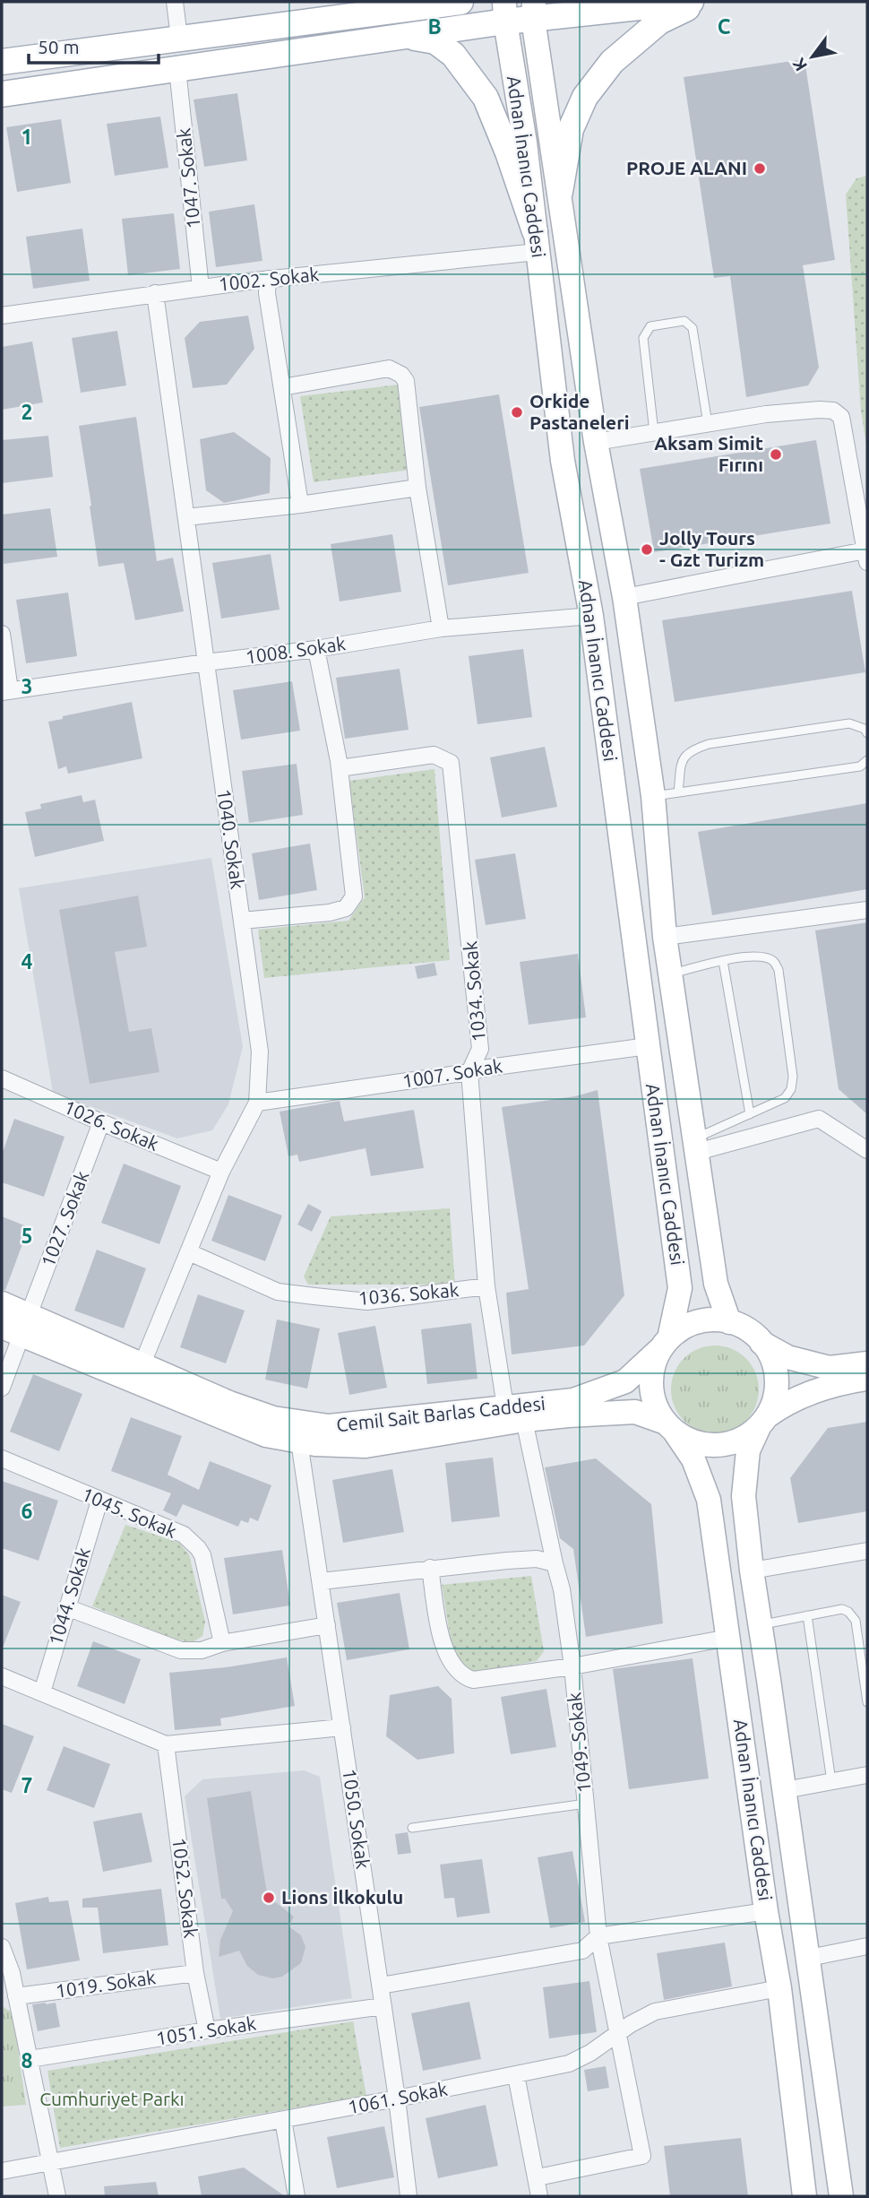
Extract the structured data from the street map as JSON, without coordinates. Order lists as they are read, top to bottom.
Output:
{
  "streets": {
    "main road": ["Adnan İnanıcı Caddesi", "Cemil Sait Barlas Caddesi"],
    "street": [
      "1047. Sokak",
      "1002. Sokak",
      "1008. Sokak",
      "1040. Sokak",
      "1034. Sokak",
      "1007. Sokak",
      "1026. Sokak",
      "1027. Sokak",
      "1036. Sokak",
      "1045. Sokak",
      "1044. Sokak",
      "1049. Sokak",
      "1050. Sokak",
      "1052. Sokak",
      "1019. Sokak",
      "1051. Sokak",
      "1061. Sokak"
    ]
  },
  "crossings": [
    ["Adnan İnanıcı Caddesi", "1002. Sokak"],
    ["Adnan İnanıcı Caddesi", "1008. Sokak"],
    ["Adnan İnanıcı Caddesi", "1007. Sokak"],
    ["Adnan İnanıcı Caddesi", "Cemil Sait Barlas Caddesi"],
    ["Adnan İnanıcı Caddesi", "1061. Sokak"],
    ["1047. Sokak", "1002. Sokak"],
    ["1002. Sokak", "1040. Sokak"],
    ["1008. Sokak", "1040. Sokak"],
    ["1040. Sokak", "1007. Sokak"],
    ["1040. Sokak", "1026. Sokak"],
    ["1040. Sokak", "1036. Sokak"],
    ["1040. Sokak", "Cemil Sait Barlas Caddesi"],
    ["1034. Sokak", "1007. Sokak"],
    ["1034. Sokak", "1036. Sokak"],
    ["1034. Sokak", "Cemil Sait Barlas Caddesi"],
    ["1034. Sokak", "1049. Sokak"],
    ["1026. Sokak", "1027. Sokak"],
    ["1027. Sokak", "Cemil Sait Barlas Caddesi"],
    ["Cemil Sait Barlas Caddesi", "1049. Sokak"],
    ["Cemil Sait Barlas Caddesi", "1050. Sokak"],
    ["1045. Sokak", "1044. Sokak"],
    ["1049. Sokak", "1061. Sokak"],
    ["1050. Sokak", "1051. Sokak"],
    ["1050. Sokak", "1061. Sokak"],
    ["1052. Sokak", "1019. Sokak"],
    ["1052. Sokak", "1051. Sokak"]
  ],
  "parks": ["Cumhuriyet Parkı"],
  "places": [
    "PROJE ALANI",
    "Orkide Pastaneleri",
    "Aksam Simit Fırını",
    "Jolly Tours - Gzt Turizm",
    "Lions İlkokulu"
  ],
  "scale_bar": "50 m",
  "north": "bottom left",
  "grid": {
    "columns": ["B", "C"],
    "rows": [
      "1",
      "2",
      "3",
      "4",
      "5",
      "6",
      "7",
      "8"
    ]
  }
}
